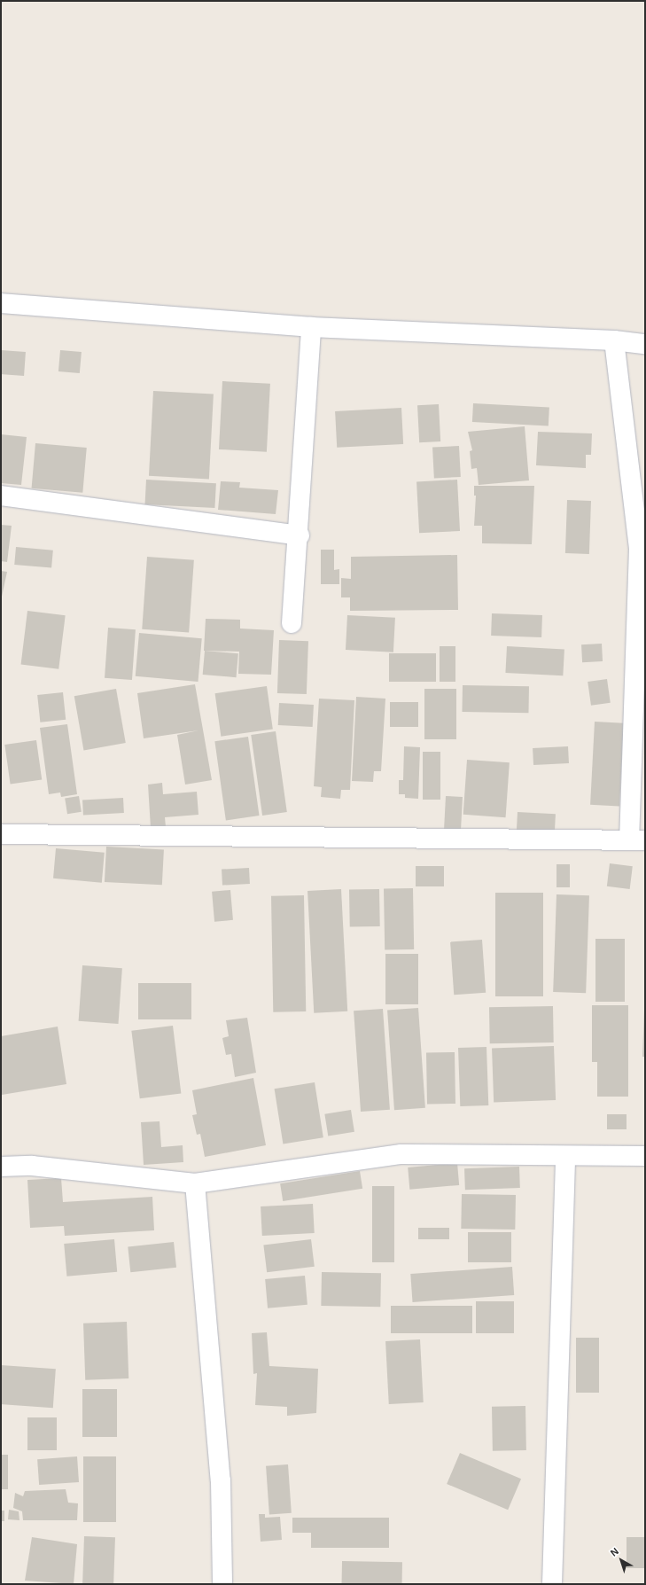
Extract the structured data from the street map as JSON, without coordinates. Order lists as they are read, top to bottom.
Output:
{
  "north": "top left"
}
